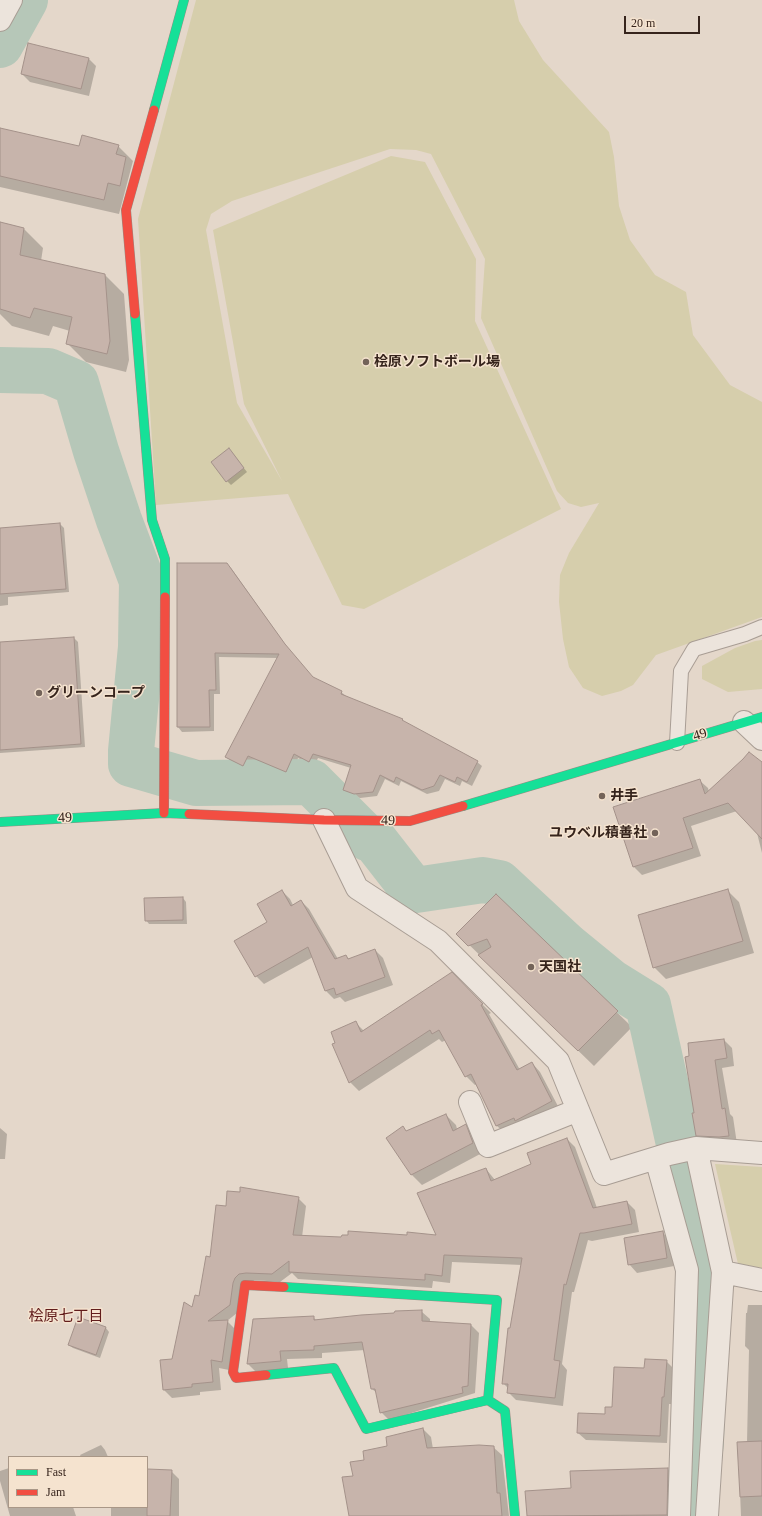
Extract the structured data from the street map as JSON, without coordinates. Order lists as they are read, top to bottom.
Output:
{
  "streets": {
    "street": ["49"]
  },
  "districts": ["桧原七丁目"],
  "places": [
    "桧原ソフトボール場",
    "グリーンコープ",
    "井手",
    "ユウベル積善社",
    "天国社"
  ],
  "legend": ["Fast", "Jam"],
  "scale_bar": "20 m"
}
